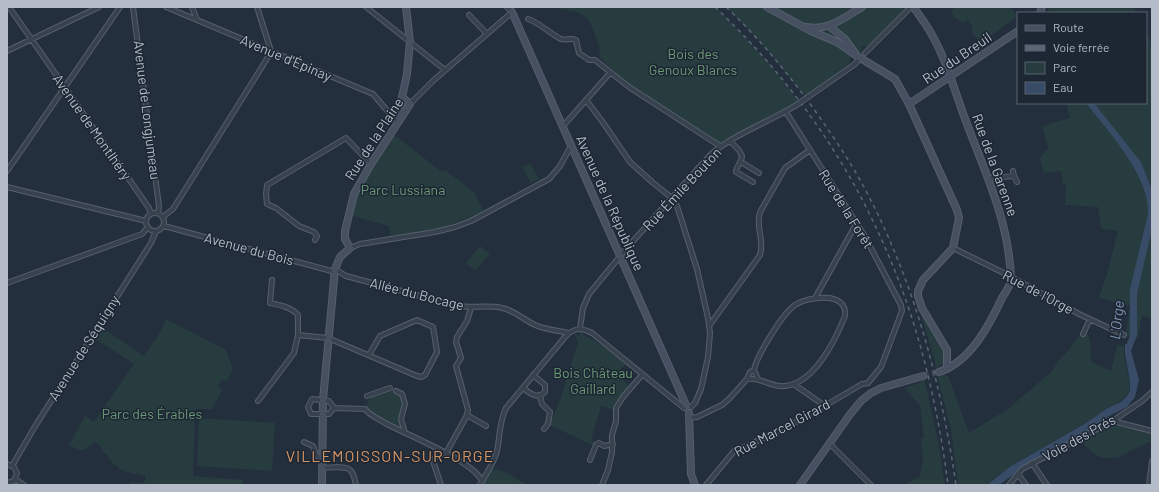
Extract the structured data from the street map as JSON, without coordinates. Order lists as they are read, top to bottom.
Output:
{
  "streets": {
    "main road": [
      "Rue du Breuil",
      "Rue de la Plaine",
      "Rue de la Garenne",
      "Avenue de la République"
    ],
    "street": [
      "Avenue d'Épinay",
      "Avenue de Longjumeau",
      "Avenue de Montlhéry",
      "Rue Émile Bouton",
      "Rue de la Forêt",
      "Avenue du Bois",
      "Rue de l'Orge",
      "Allée du Bocage",
      "Avenue de Séquigny",
      "Rue Marcel Girard",
      "Voie des Prés"
    ]
  },
  "crossings": [
    ["Avenue d'Épinay", "Rue de la Plaine"],
    ["Rue du Breuil", "Rue de la Garenne"],
    ["Avenue de Longjumeau", "Avenue de Montlhéry"],
    ["Avenue de Longjumeau", "Avenue du Bois"],
    ["Avenue de Longjumeau", "Avenue de Séquigny"],
    ["Avenue de Montlhéry", "Avenue du Bois"],
    ["Avenue de Montlhéry", "Avenue de Séquigny"],
    ["Rue de la Plaine", "Avenue de la République"],
    ["Rue de la Garenne", "Rue de l'Orge"],
    ["Rue Émile Bouton", "Avenue de la République"],
    ["Rue Émile Bouton", "Rue de la Forêt"],
    ["Rue de la Forêt", "Rue Marcel Girard"],
    ["Avenue du Bois", "Allée du Bocage"],
    ["Avenue du Bois", "Avenue de Séquigny"]
  ],
  "districts": ["VILLEMOISSON-SUR-ORGE"],
  "water": ["L'Orge"],
  "parks": [
    "Bois des Genoux Blancs",
    "Parc Lussiana",
    "Bois Château Gaillard",
    "Parc des Érables"
  ],
  "legend": [
    "Route",
    "Voie ferrée",
    "Parc",
    "Eau"
  ]
}
